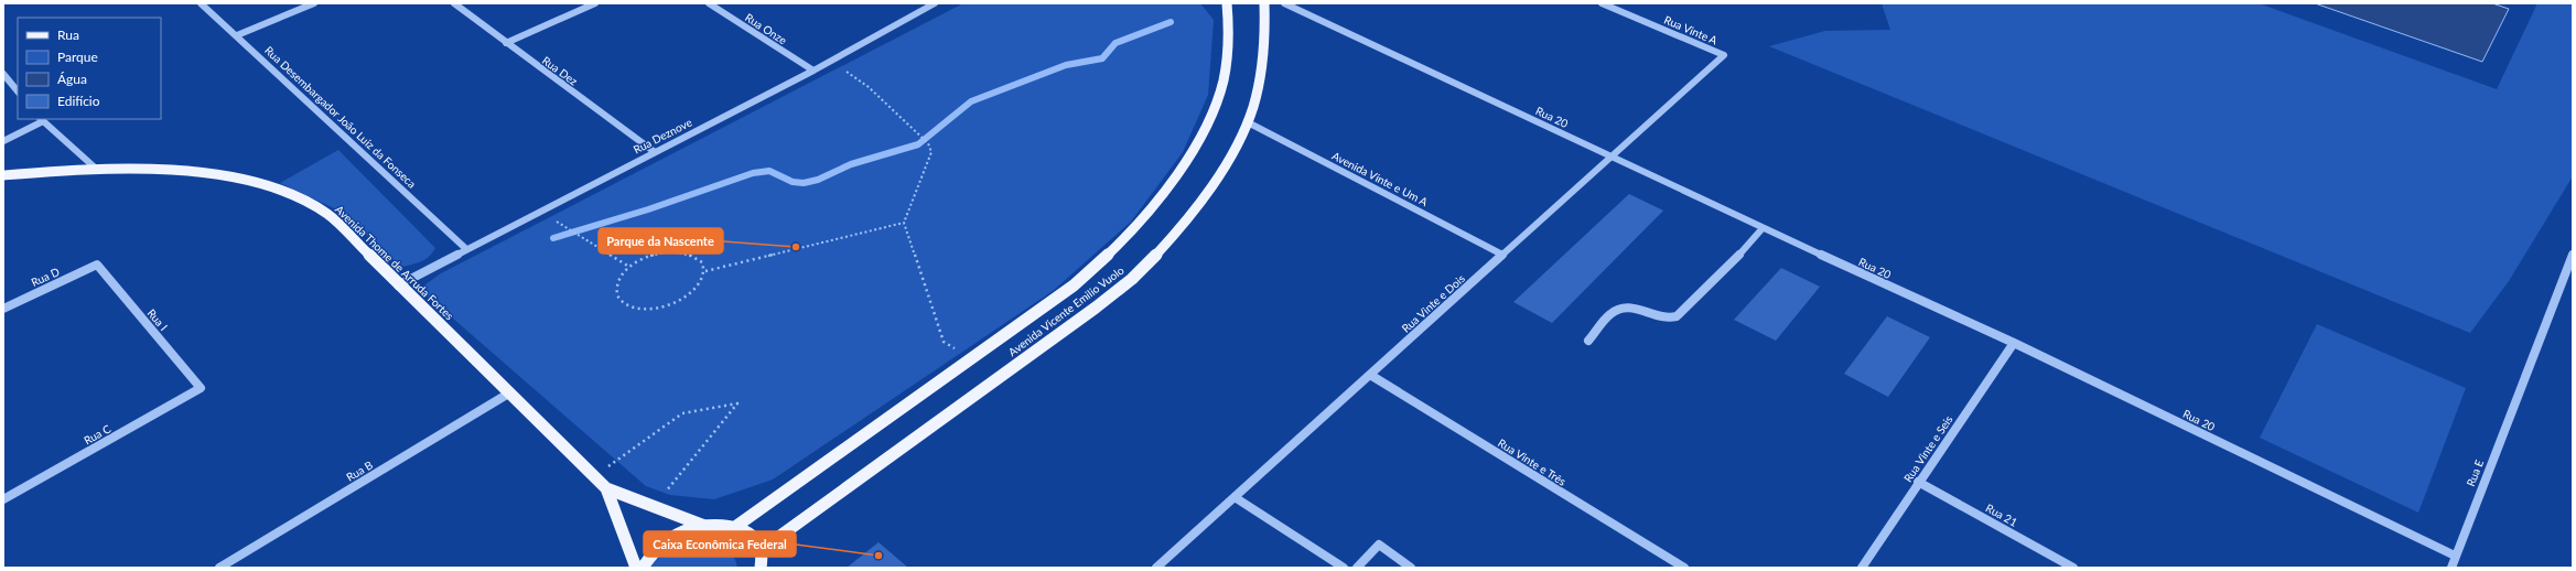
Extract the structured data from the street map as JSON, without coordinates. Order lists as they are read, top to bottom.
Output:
{
  "streets": {
    "main road": ["Avenida Thome de Arruda Fortes", "Avenida Vicente Emilio Vuolo"],
    "street": [
      "Rua Onze",
      "Rua Vinte A",
      "Rua Dez",
      "Rua Desembargador João Luiz da Fonseca",
      "Rua 20",
      "Rua Deznove",
      "Avenida Vinte e Um A",
      "Rua D",
      "Rua Vinte e Dois",
      "Rua I",
      "Rua C",
      "Rua Vinte e Seis",
      "Rua Vinte e Três",
      "Rua B",
      "Rua E",
      "Rua 21"
    ]
  },
  "crossings": [
    ["Rua Onze", "Rua Deznove"],
    ["Rua Vinte A", "Rua Vinte e Dois"],
    ["Rua Dez", "Rua Deznove"],
    ["Rua Desembargador João Luiz da Fonseca", "Rua Deznove"],
    ["Rua 20", "Rua Vinte e Dois"],
    ["Rua 20", "Rua Vinte e Seis"],
    ["Rua 20", "Rua E"],
    ["Rua Deznove", "Avenida Thome de Arruda Fortes"],
    ["Avenida Vinte e Um A", "Rua Vinte e Dois"],
    ["Avenida Vinte e Um A", "Avenida Vicente Emilio Vuolo"],
    ["Avenida Thome de Arruda Fortes", "Rua B"],
    ["Rua D", "Rua I"],
    ["Rua Vinte e Dois", "Rua Vinte e Três"],
    ["Rua I", "Rua C"],
    ["Rua Vinte e Seis", "Rua 21"]
  ],
  "places": ["Parque da Nascente", "Caixa Econômica Federal"],
  "legend": [
    "Rua",
    "Parque",
    "Água",
    "Edifício"
  ]
}
